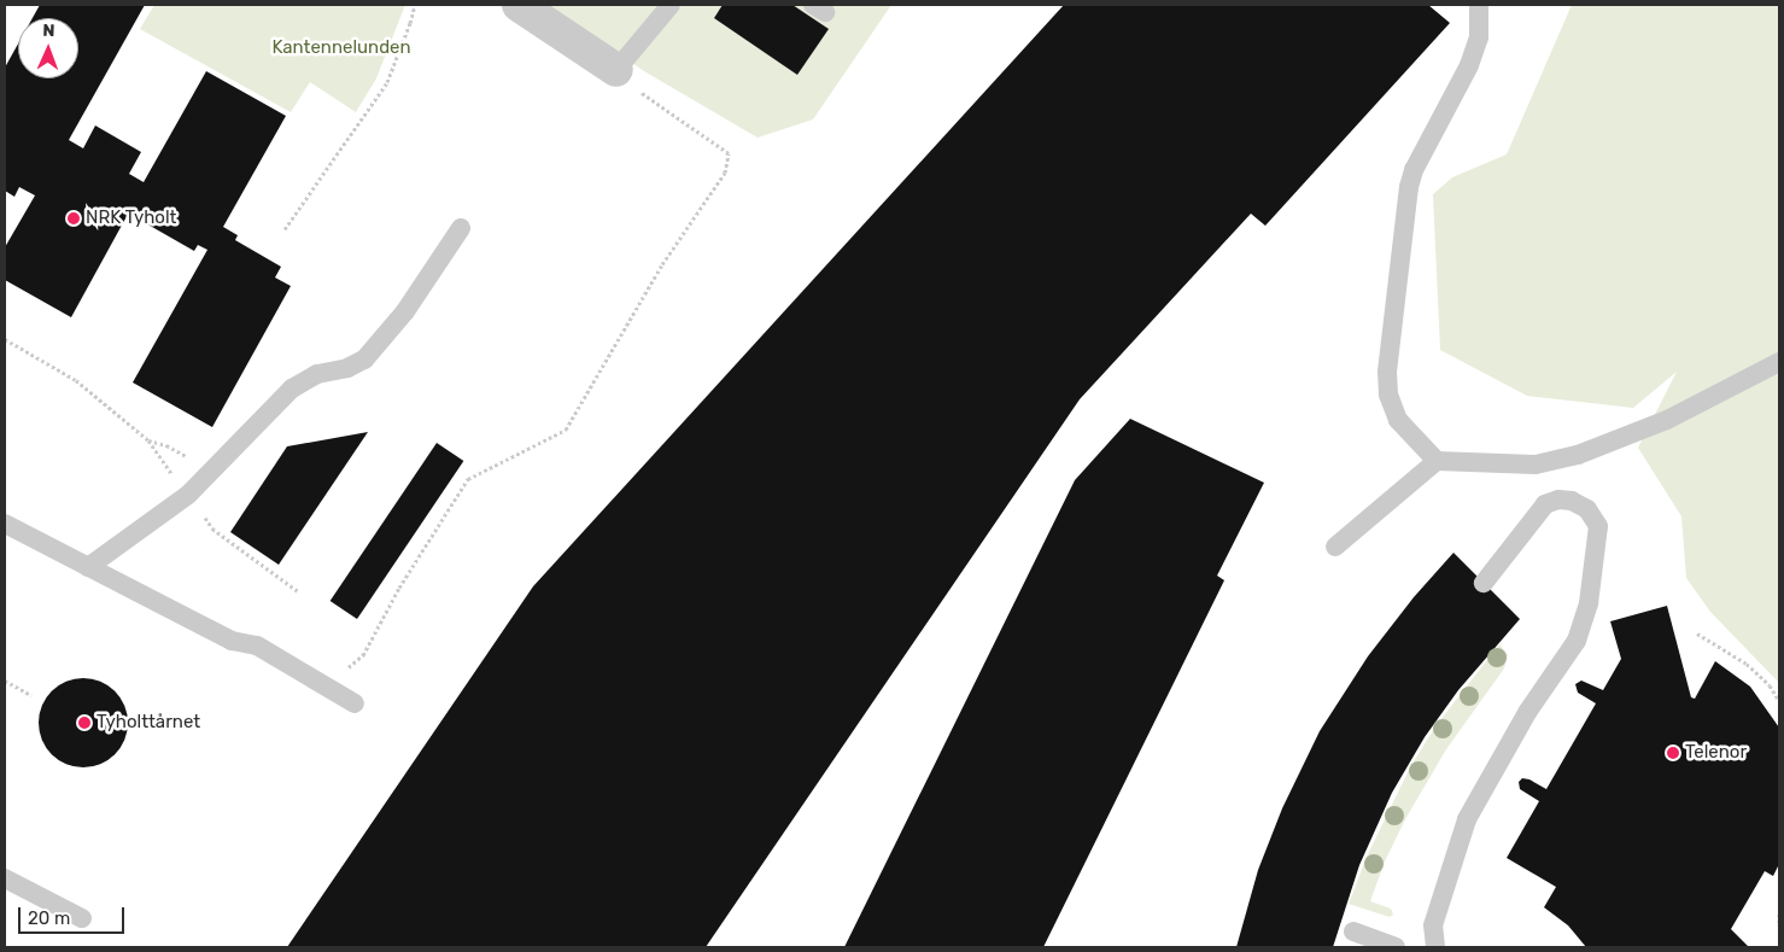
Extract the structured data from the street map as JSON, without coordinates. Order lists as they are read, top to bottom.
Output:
{
  "parks": ["Kantennelunden"],
  "places": ["NRK Tyholt", "Tyholttårnet", "Telenor"],
  "scale_bar": "20 m",
  "north": "top"
}
